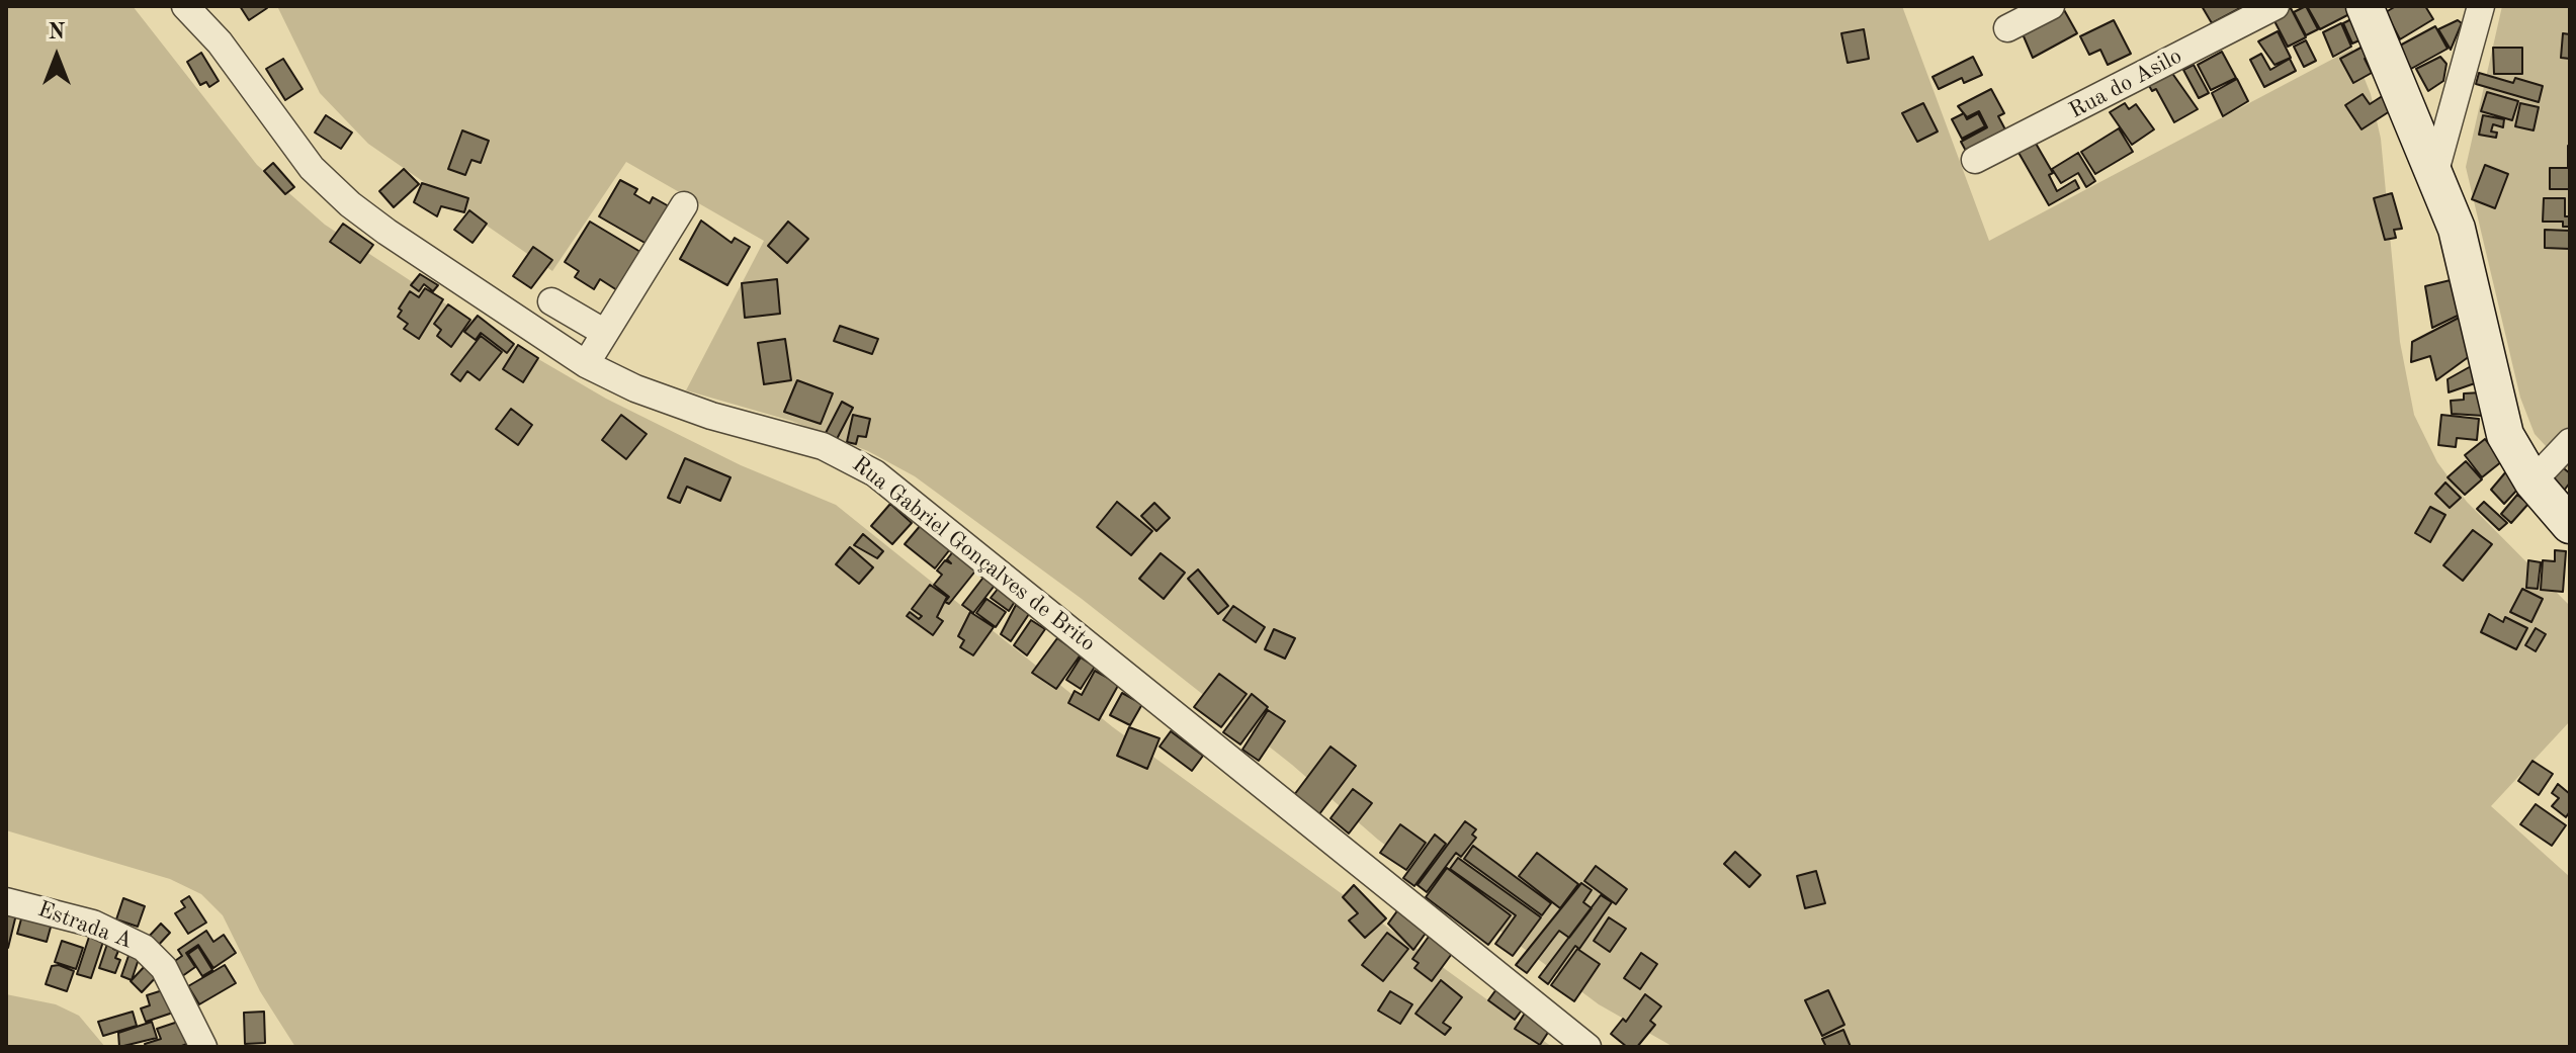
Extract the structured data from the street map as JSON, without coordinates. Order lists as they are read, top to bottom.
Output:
{
  "streets": {
    "street": ["Rua do Asilo", "Rua Gabriel Gonçalves de Brito", "Estrada A"]
  },
  "north": "top"
}
